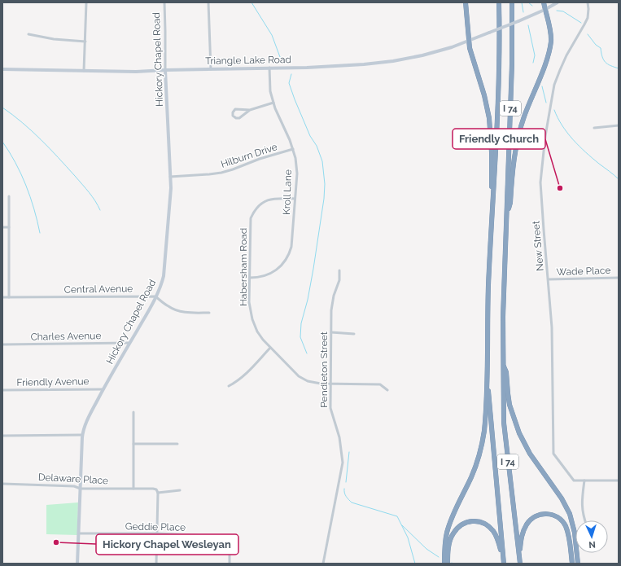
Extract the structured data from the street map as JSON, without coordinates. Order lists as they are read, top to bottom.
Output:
{
  "streets": {
    "highway": ["I 74"],
    "street": [
      "Hickory Chapel Road",
      "Triangle Lake Road",
      "Hilburn Drive",
      "Kroll Lane",
      "New Street",
      "Habersham Road",
      "Wade Place",
      "Central Avenue",
      "Charles Avenue",
      "Pendleton Street",
      "Friendly Avenue",
      "Delaware Place",
      "Geddie Place"
    ]
  },
  "crossings": [
    ["Hickory Chapel Road", "Triangle Lake Road"],
    ["Hickory Chapel Road", "Hilburn Drive"],
    ["Hickory Chapel Road", "Central Avenue"],
    ["Hickory Chapel Road", "Charles Avenue"],
    ["Hickory Chapel Road", "Friendly Avenue"],
    ["Hickory Chapel Road", "Delaware Place"],
    ["Hickory Chapel Road", "Geddie Place"],
    ["Triangle Lake Road", "Kroll Lane"],
    ["Hilburn Drive", "Kroll Lane"],
    ["Kroll Lane", "Habersham Road"],
    ["New Street", "Wade Place"],
    ["Habersham Road", "Pendleton Street"]
  ],
  "places": ["Friendly Church", "Hickory Chapel Wesleyan"],
  "north": "bottom"
}
